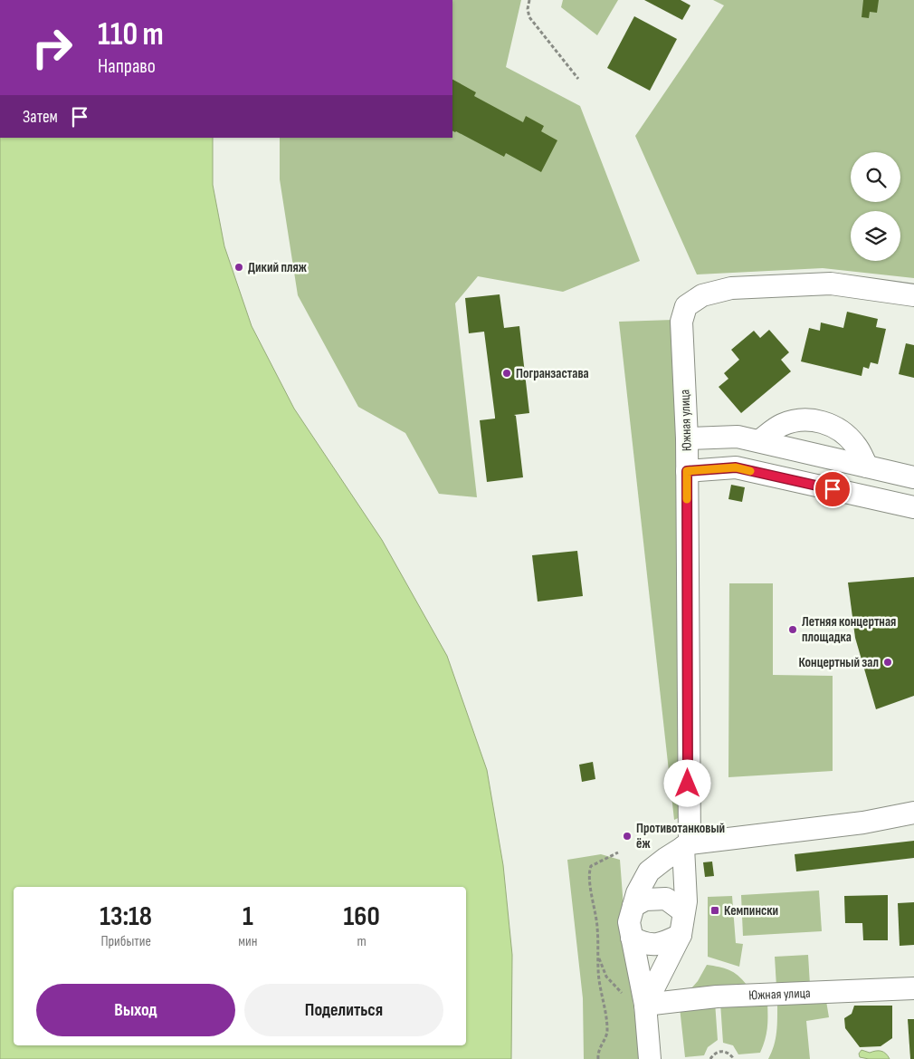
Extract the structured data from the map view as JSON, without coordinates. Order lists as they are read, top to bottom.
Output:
{
  "streets": {
    "street": ["Южная улица"]
  },
  "places": {
    "other": [
      "Дикий пляж",
      "Погранзастава",
      "Летняя концертная площадка",
      "Концертный зал",
      "Противотанковый ёж"
    ],
    "transit": ["Кемпински"]
  },
  "page": {
    "turn": ["110 m", "Направо"],
    "then": "Затем",
    "eta": [
      "13:18",
      "Прибытие",
      "1",
      "мин",
      "160",
      "m"
    ],
    "buttons": ["Выход", "Поделиться"]
  }
}
